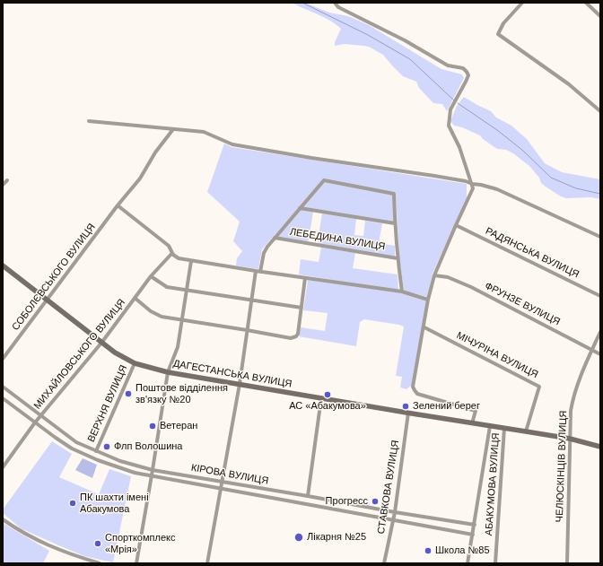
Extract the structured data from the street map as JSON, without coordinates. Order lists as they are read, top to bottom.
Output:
{
  "streets": {
    "street": [
      "ЛЕБЕДИНА ВУЛИЦЯ",
      "РАДЯНСЬКА ВУЛИЦЯ",
      "СОБОЛЄВСЬКОГО ВУЛИЦЯ",
      "ФРУНЗЕ ВУЛИЦЯ",
      "МИХАЙЛОВСЬКОГО ВУЛИЦЯ",
      "МІЧУРІНА ВУЛИЦЯ",
      "ДАГЕСТАНСЬКА ВУЛИЦЯ",
      "ВЕРХНЯ ВУЛИЦЯ",
      "ЧЕЛЮСКІНЦІВ ВУЛИЦЯ",
      "КІРОВА ВУЛИЦЯ",
      "АБАКУМОВА ВУЛИЦЯ",
      "СТАВКОВА ВУЛИЦЯ"
    ]
  },
  "crossings": [
    ["СОБОЛЄВСЬКОГО ВУЛИЦЯ", "ДАГЕСТАНСЬКА ВУЛИЦЯ"],
    ["ФРУНЗЕ ВУЛИЦЯ", "ЧЕЛЮСКІНЦІВ ВУЛИЦЯ"],
    ["МИХАЙЛОВСЬКОГО ВУЛИЦЯ", "ДАГЕСТАНСЬКА ВУЛИЦЯ"],
    ["МИХАЙЛОВСЬКОГО ВУЛИЦЯ", "КІРОВА ВУЛИЦЯ"],
    ["МІЧУРІНА ВУЛИЦЯ", "ДАГЕСТАНСЬКА ВУЛИЦЯ"],
    ["ДАГЕСТАНСЬКА ВУЛИЦЯ", "ВЕРХНЯ ВУЛИЦЯ"],
    ["ДАГЕСТАНСЬКА ВУЛИЦЯ", "ЧЕЛЮСКІНЦІВ ВУЛИЦЯ"],
    ["ДАГЕСТАНСЬКА ВУЛИЦЯ", "АБАКУМОВА ВУЛИЦЯ"],
    ["ДАГЕСТАНСЬКА ВУЛИЦЯ", "СТАВКОВА ВУЛИЦЯ"],
    ["ВЕРХНЯ ВУЛИЦЯ", "КІРОВА ВУЛИЦЯ"],
    ["КІРОВА ВУЛИЦЯ", "СТАВКОВА ВУЛИЦЯ"]
  ],
  "places": [
    "Поштове відділення зв'язку №20",
    "АС «Абакумова»",
    "Зелений берег",
    "Ветеран",
    "Флп Волошина",
    "Прогресс",
    "ПК шахти імені Абакумова",
    "Лікарня №25",
    "Спорткомплекс «Мрія»",
    "Школа №85"
  ]
}
